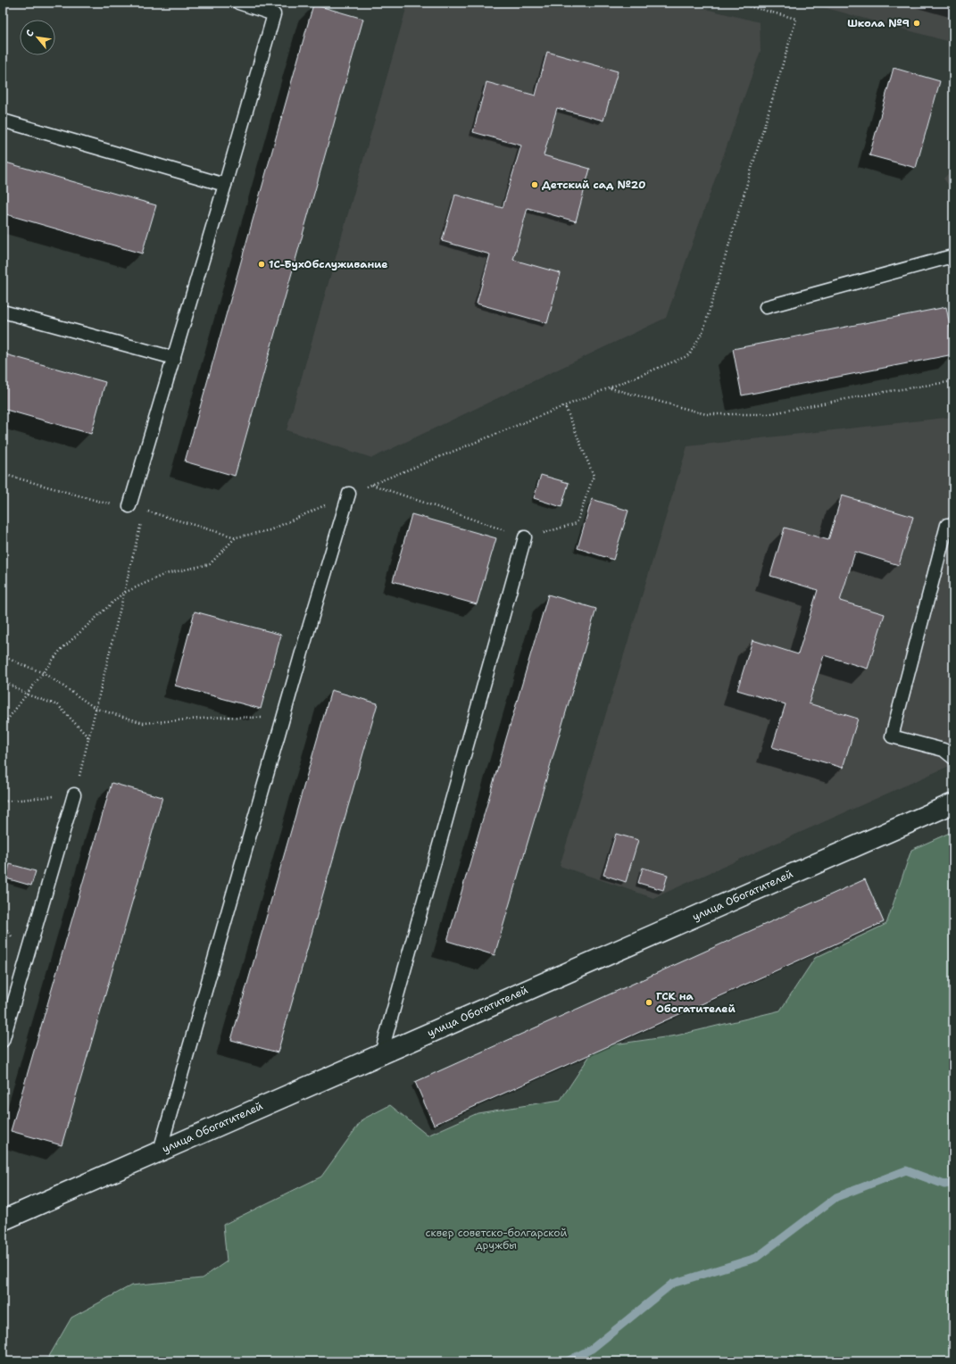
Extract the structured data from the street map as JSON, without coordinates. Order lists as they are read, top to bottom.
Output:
{
  "streets": {
    "street": ["улица Обогатителей"]
  },
  "parks": ["сквер советско-болгарской дружбы"],
  "places": [
    "Школа №9",
    "Детский сад №20",
    "1С-БухОбслуживание",
    "ГСК на Обогатителей"
  ],
  "north": "top left"
}
